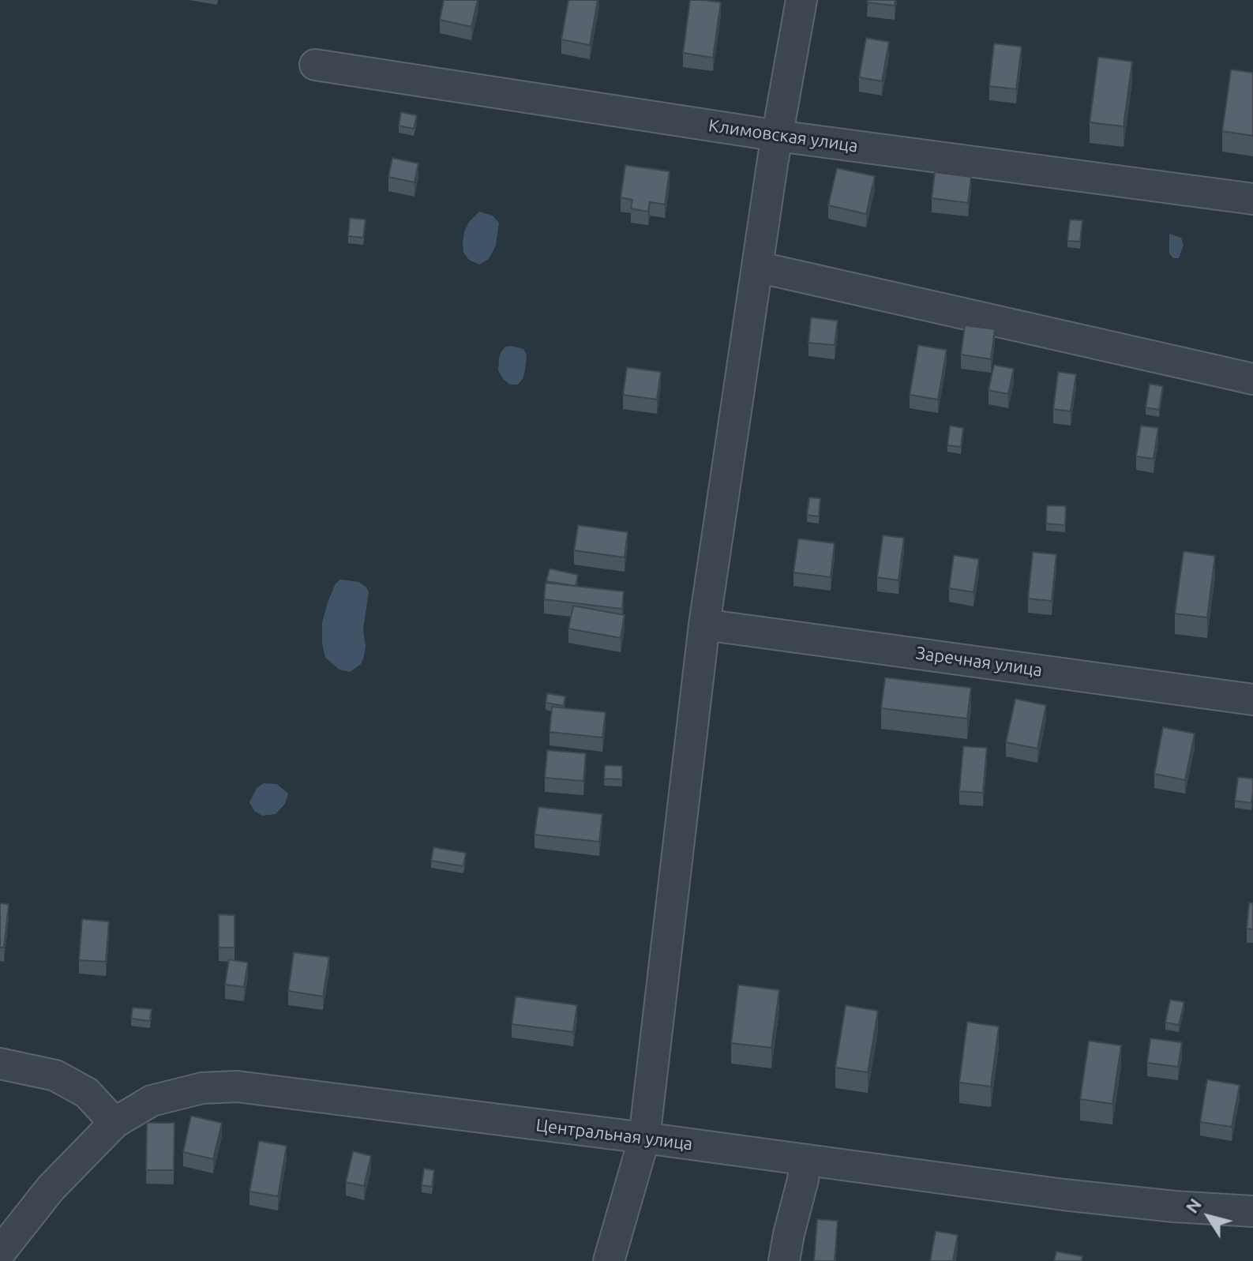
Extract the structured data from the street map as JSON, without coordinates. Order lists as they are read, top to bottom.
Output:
{
  "streets": {
    "street": ["Климовская улица", "Заречная улица", "Центральная улица"]
  },
  "north": "top left"
}
